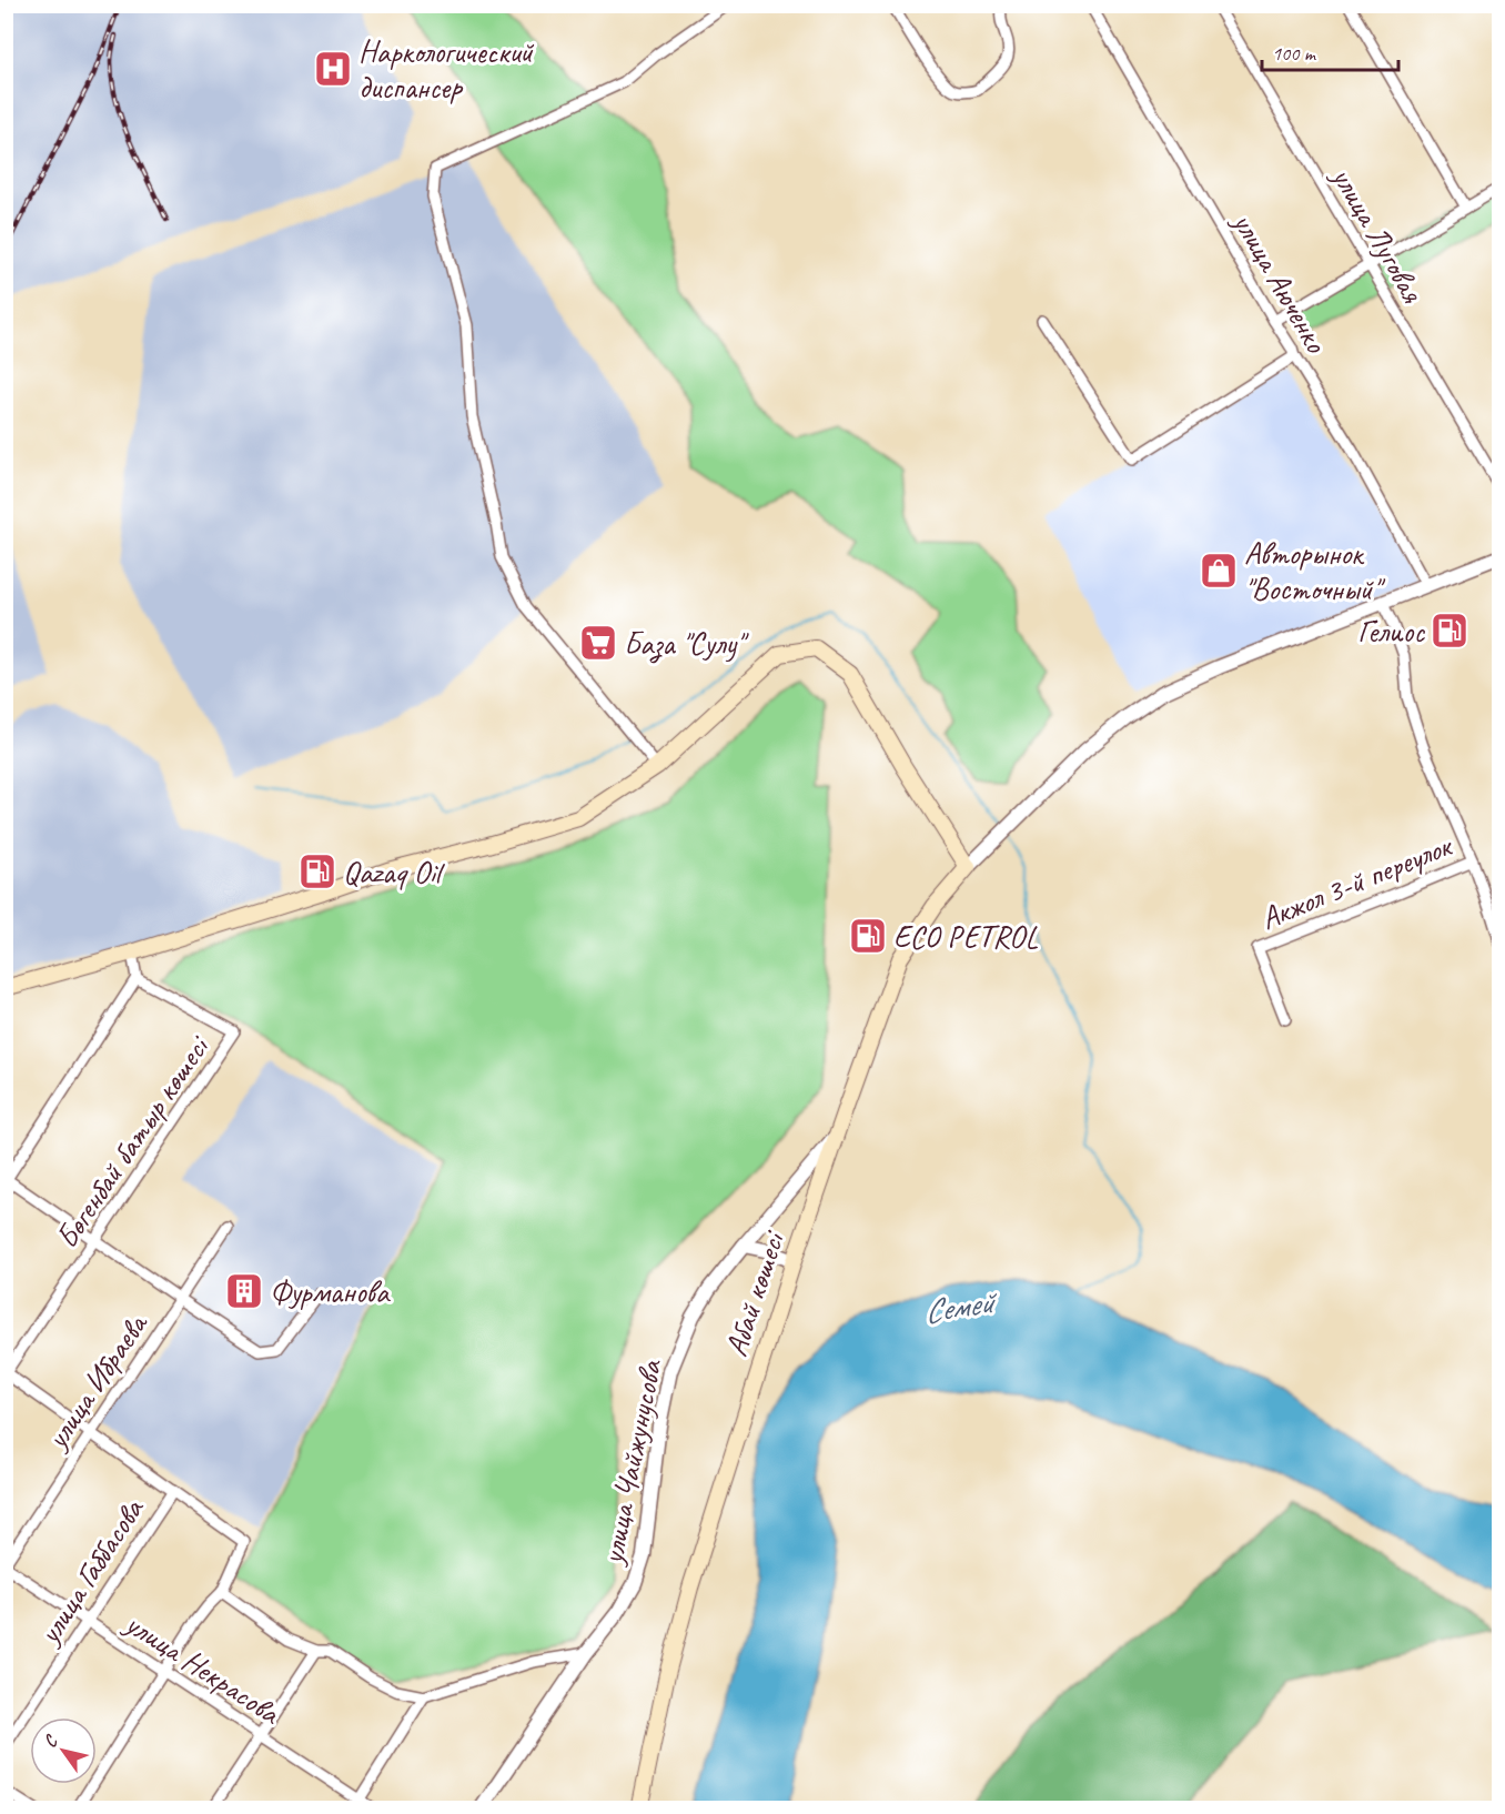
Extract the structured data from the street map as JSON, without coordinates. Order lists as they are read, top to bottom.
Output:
{
  "streets": {
    "main road": ["Абай көшесі"],
    "street": [
      "улица Луговая",
      "улица Аюченко",
      "Акжол 3-й переулок",
      "Бөгенбай батыр көшесі",
      "улица Ибраева",
      "улица Чайжунусова",
      "улица Габбасова",
      "улица Некрасова"
    ]
  },
  "crossings": [
    ["улица Аюченко", "Абай көшесі"],
    ["Абай көшесі", "улица Чайжунусова"],
    ["улица Ибраева", "улица Некрасова"],
    ["улица Габбасова", "улица Некрасова"]
  ],
  "water": ["Семей"],
  "places": {
    "hospital": ["Наркологический диспансер"],
    "shop": ["Авторынок \"Восточный\""],
    "fuel station": ["Гелиос", "Qazaq Oil", "ECO PETROL"],
    "supermarket": ["База \"Сулу\""],
    "building": ["Фурманова"]
  },
  "scale_bar": "100 m",
  "north": "top left"
}
